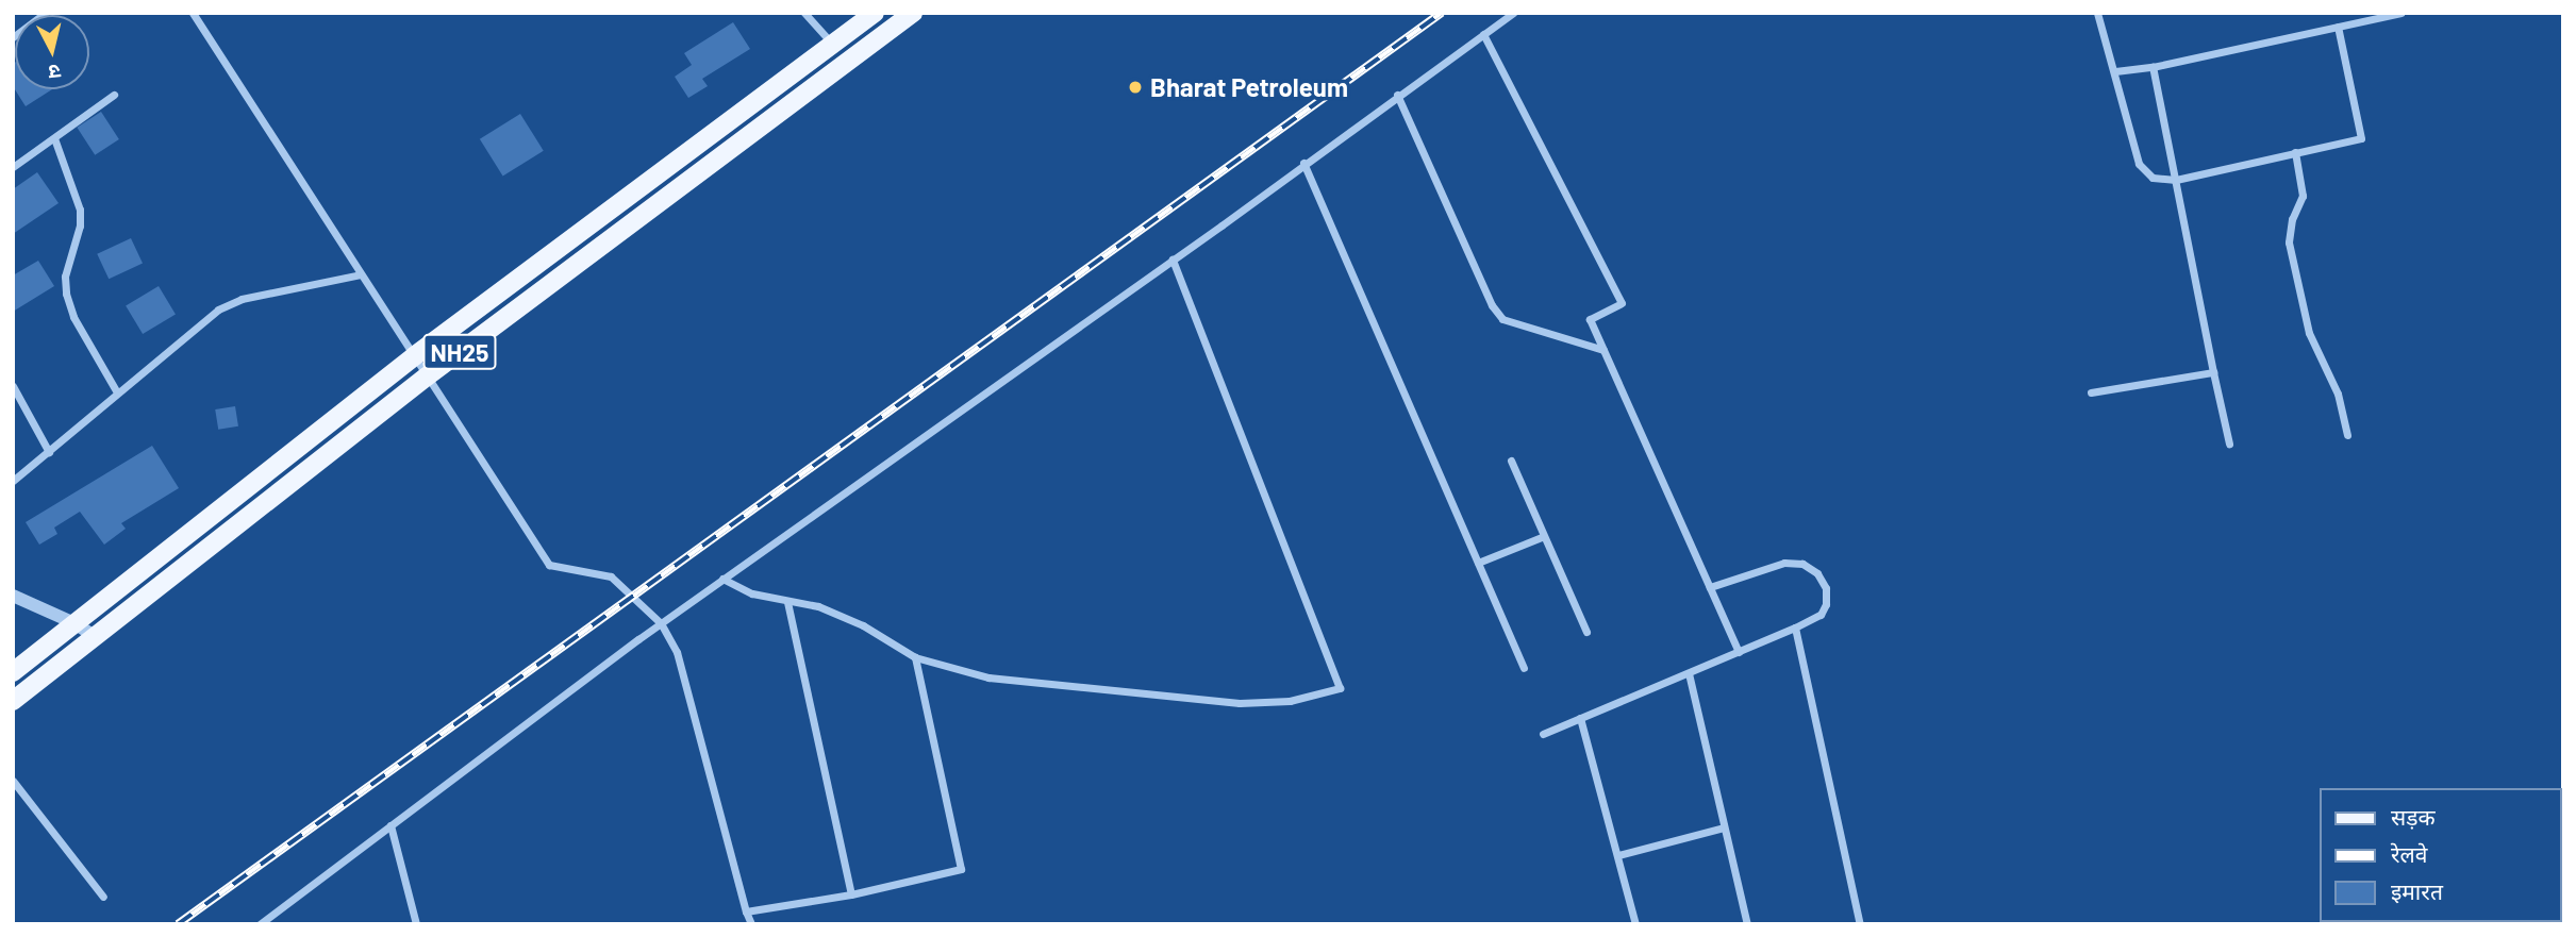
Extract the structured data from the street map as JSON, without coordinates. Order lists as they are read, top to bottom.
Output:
{
  "streets": {
    "main road": ["NH25"]
  },
  "places": ["Bharat Petroleum"],
  "legend": ["सड़क", "रेलवे", "इमारत"],
  "north": "bottom"
}
